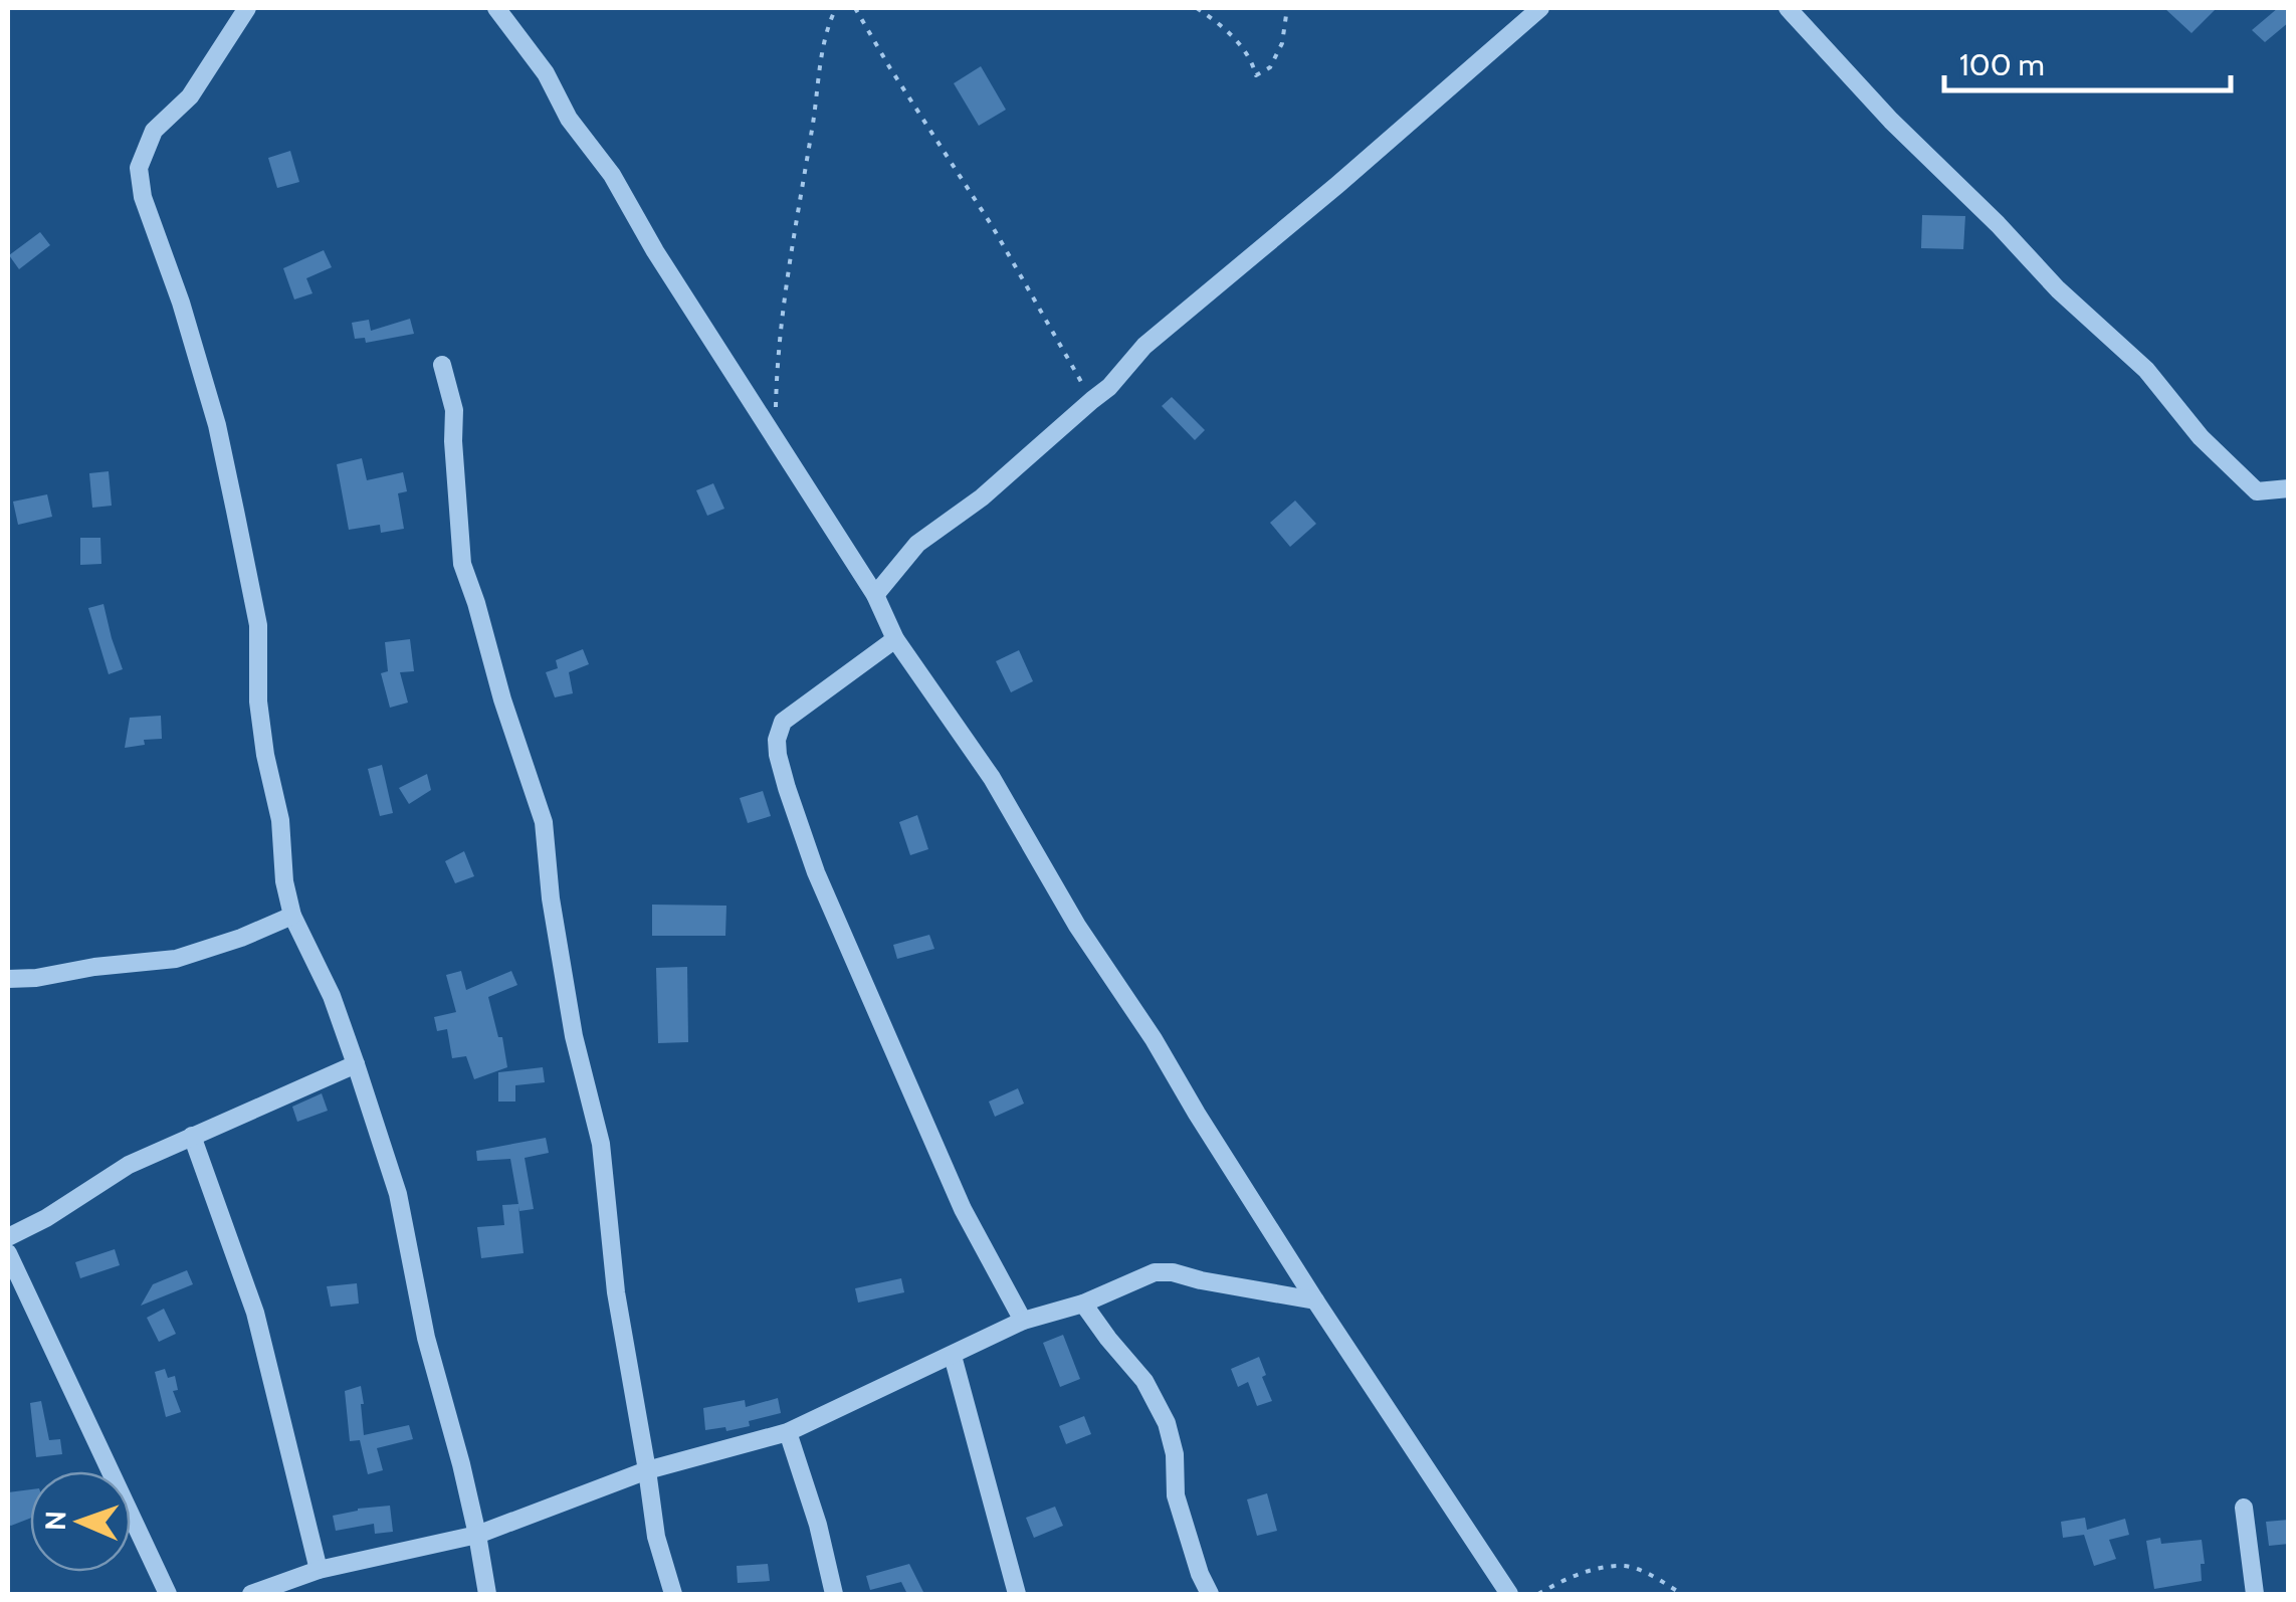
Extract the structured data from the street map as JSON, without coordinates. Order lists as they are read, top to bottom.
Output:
{
  "scale_bar": "100 m",
  "north": "left"
}
